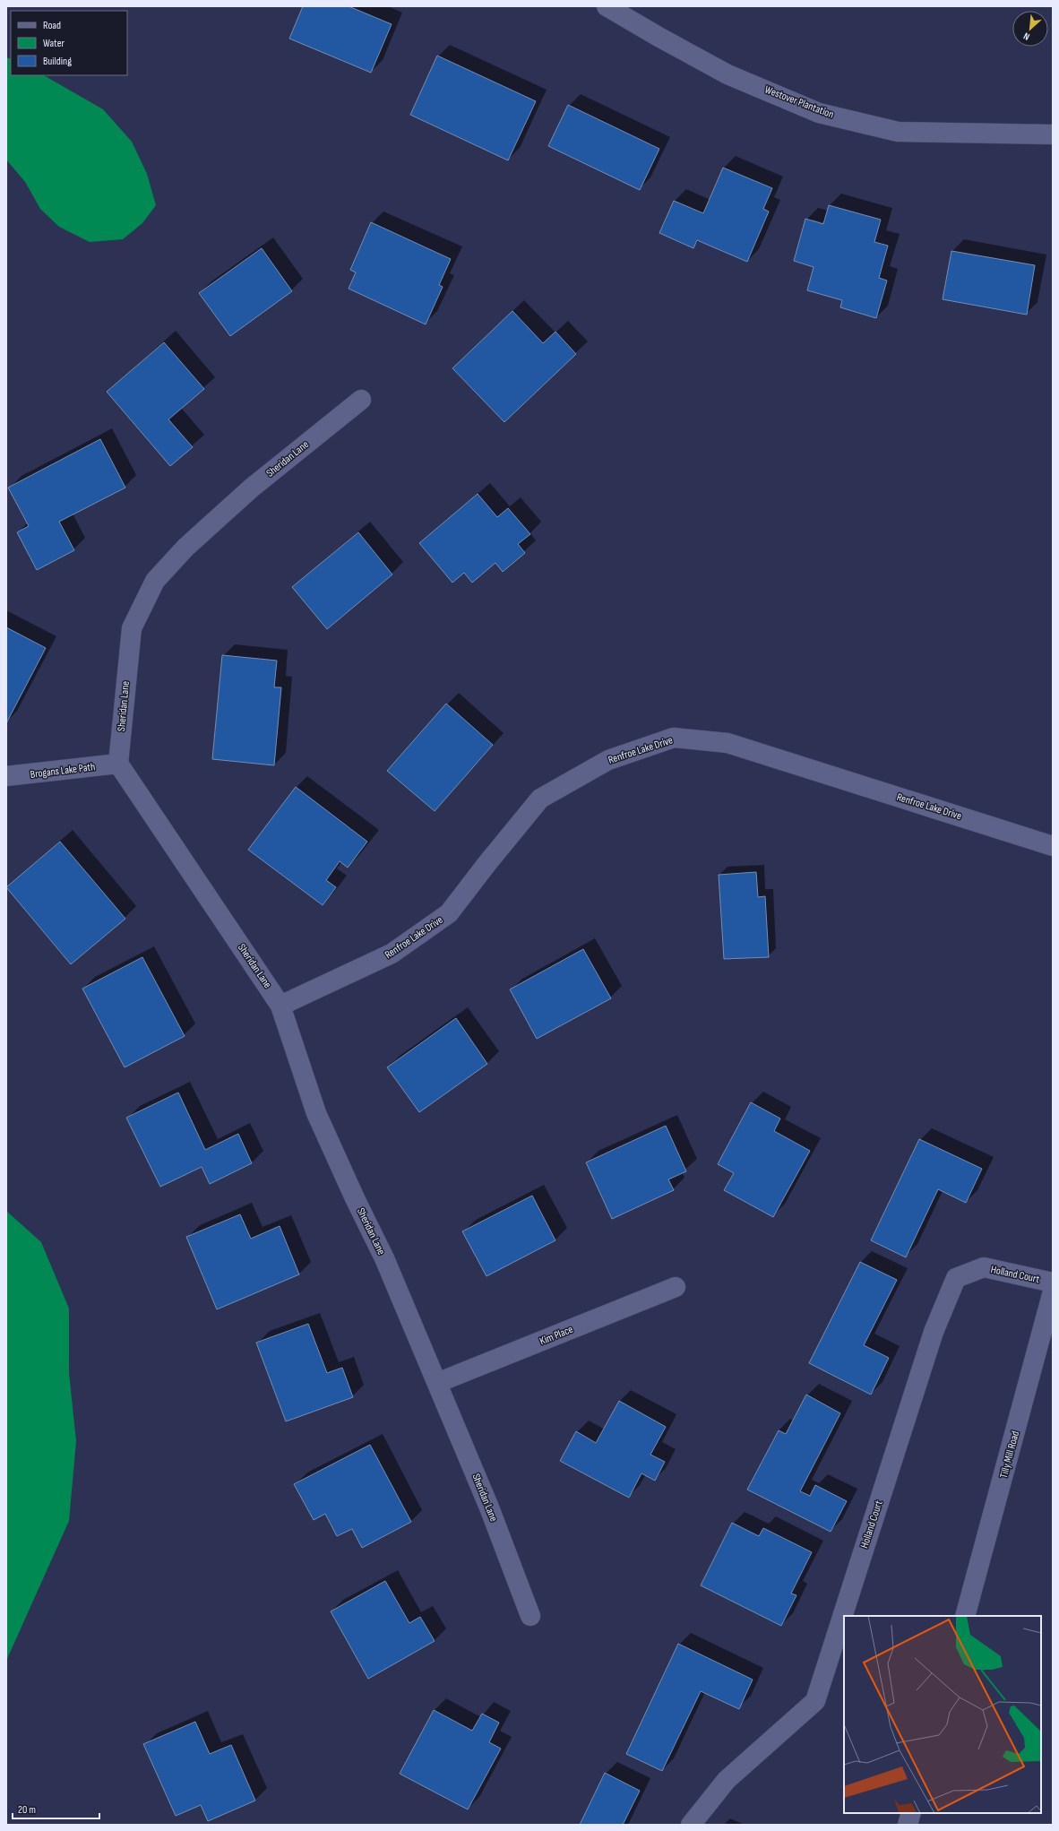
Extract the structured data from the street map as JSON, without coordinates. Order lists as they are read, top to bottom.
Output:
{
  "streets": {
    "street": [
      "Westover Plantation",
      "Sheridan Lane",
      "Renfroe Lake Drive",
      "Brogans Lake Path",
      "Holland Court",
      "Kim Place",
      "Tilly Mill Road"
    ]
  },
  "crossings": [
    ["Sheridan Lane", "Renfroe Lake Drive"],
    ["Sheridan Lane", "Brogans Lake Path"],
    ["Sheridan Lane", "Kim Place"]
  ],
  "legend": ["Road", "Water", "Building"],
  "scale_bar": "20 m",
  "north": "bottom left"
}
